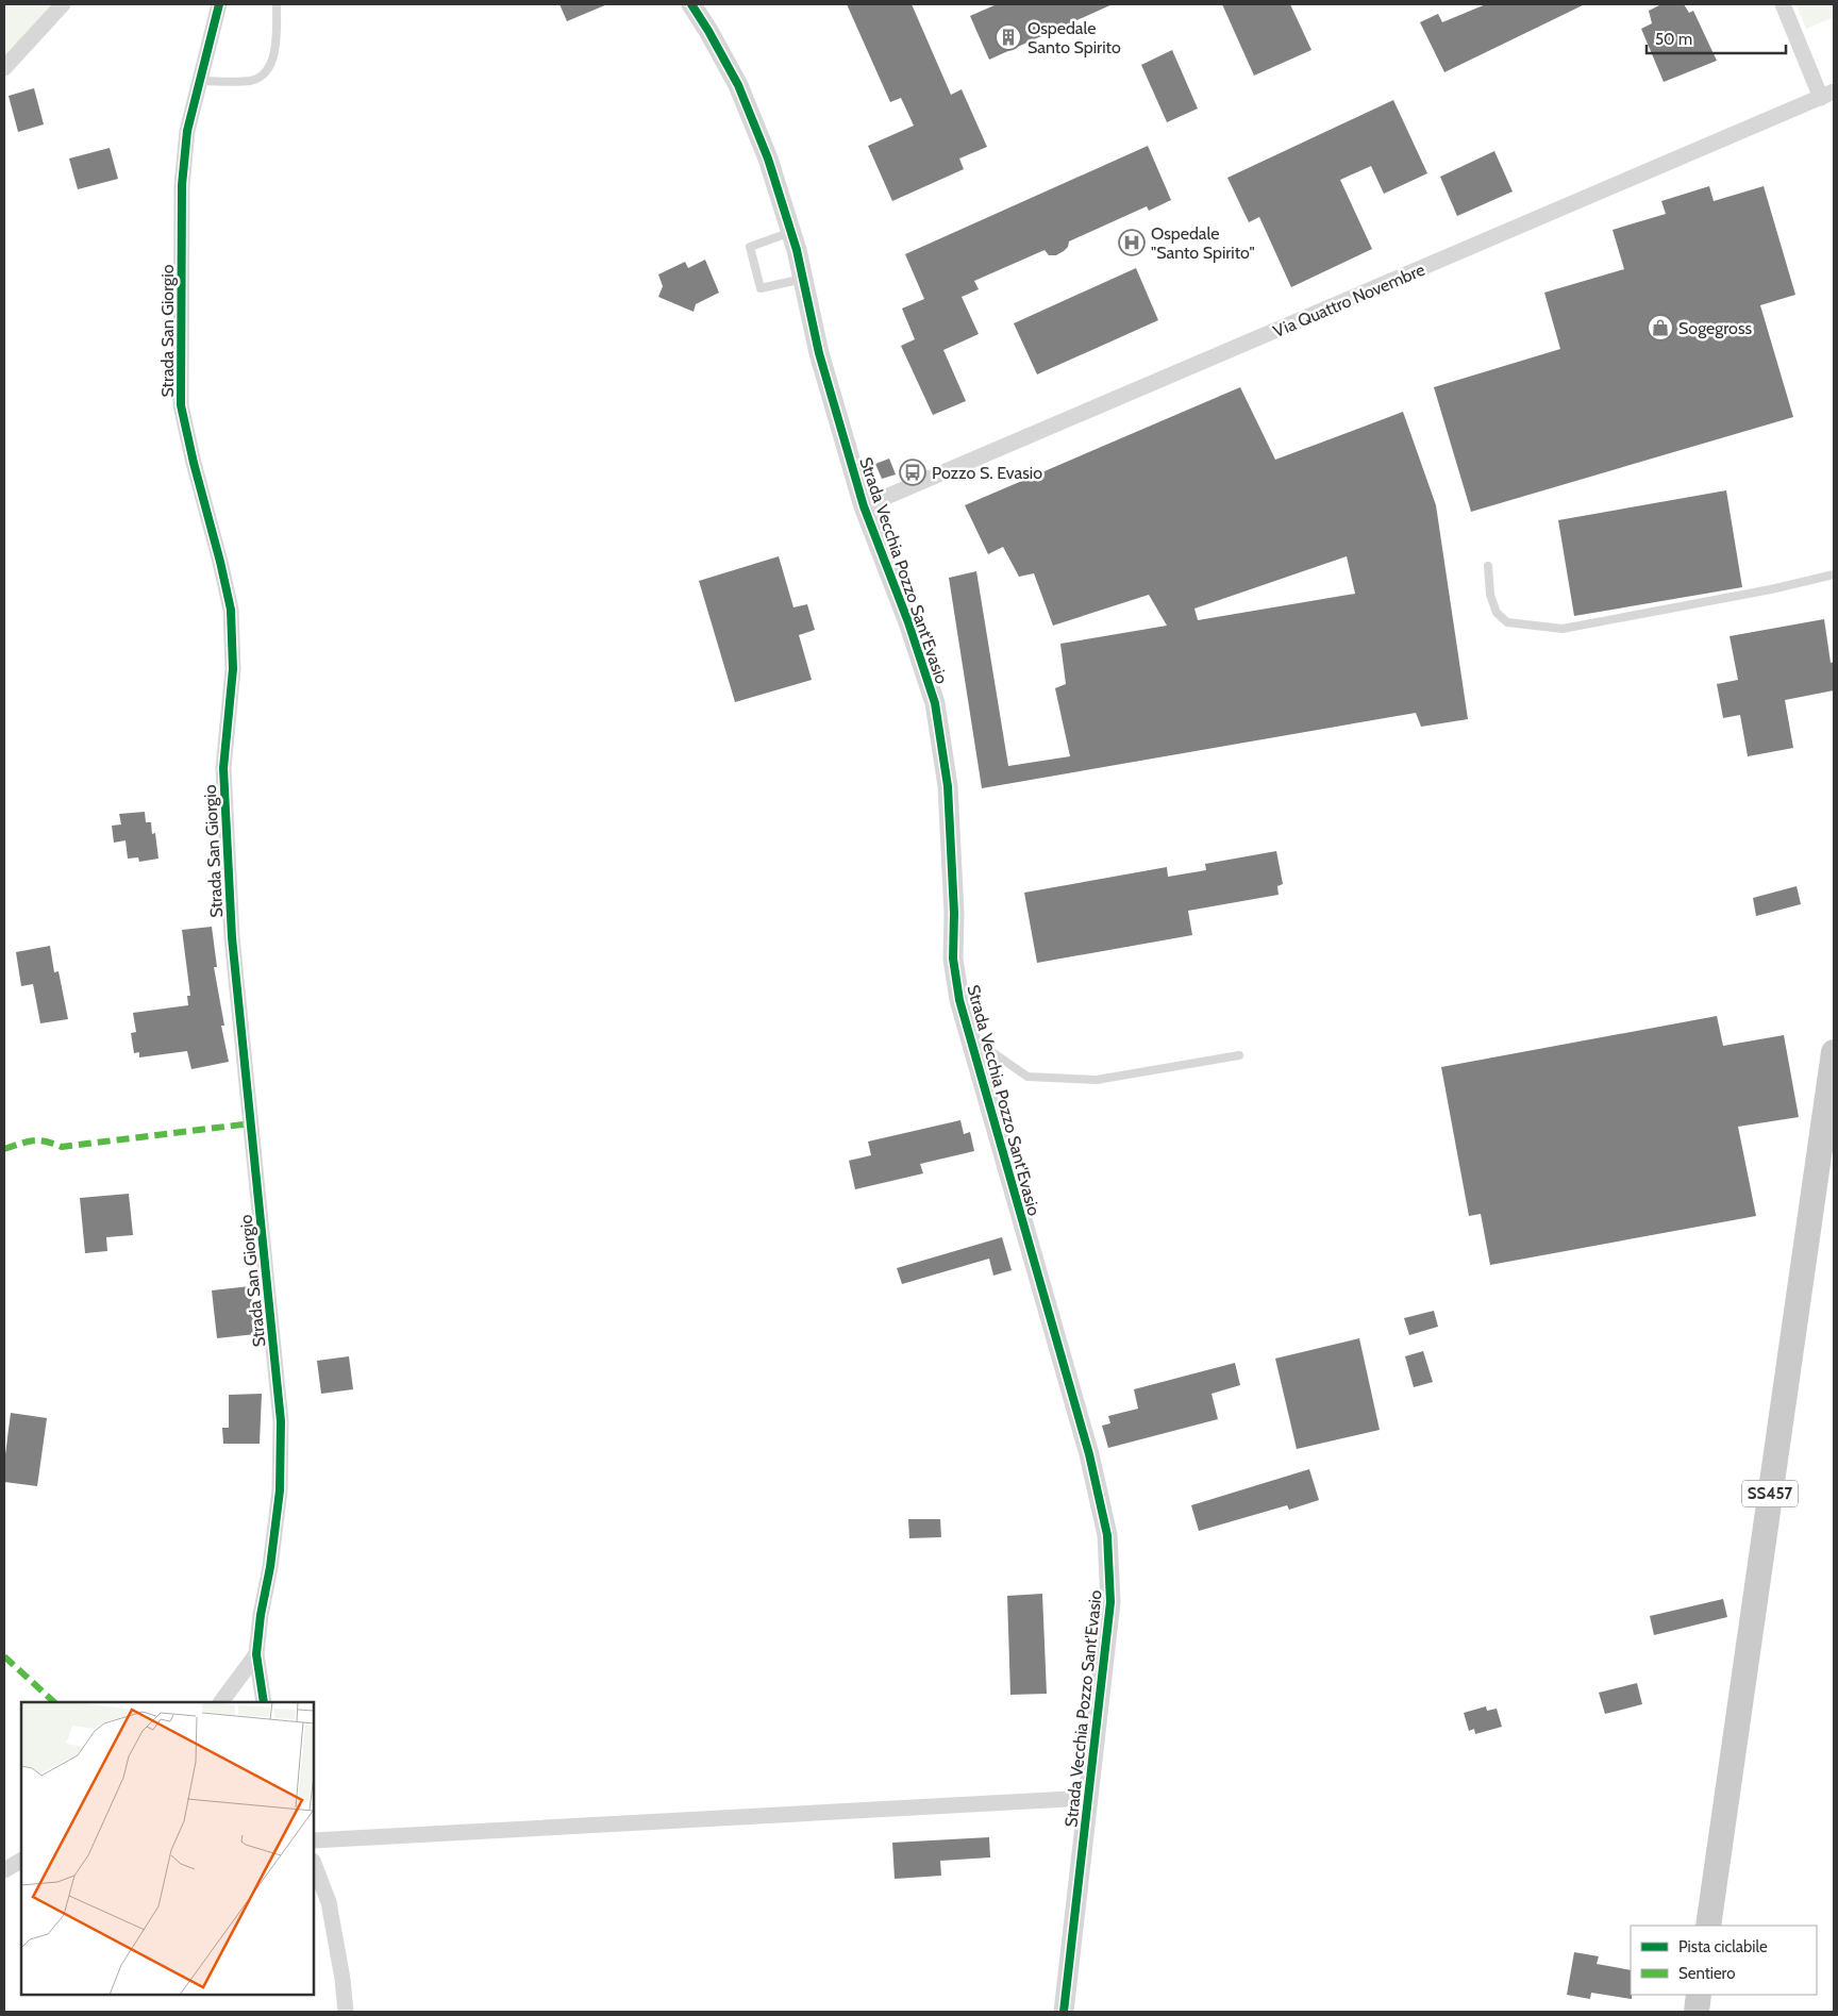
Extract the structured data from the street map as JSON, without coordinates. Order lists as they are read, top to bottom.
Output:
{
  "streets": {
    "main road": ["SS457"],
    "street": ["Via Quattro Novembre", "Strada San Giorgio", "Strada Vecchia Pozzo Sant'Evasio"]
  },
  "crossings": [
    ["Via Quattro Novembre", "Strada Vecchia Pozzo Sant'Evasio"]
  ],
  "places": {
    "building": ["Ospedale Santo Spirito"],
    "hospital": ["Ospedale \"Santo Spirito\""],
    "shop": ["Sogegross"],
    "bus stop": ["Pozzo S. Evasio"]
  },
  "legend": ["Pista ciclabile", "Sentiero"],
  "scale_bar": "50 m"
}
